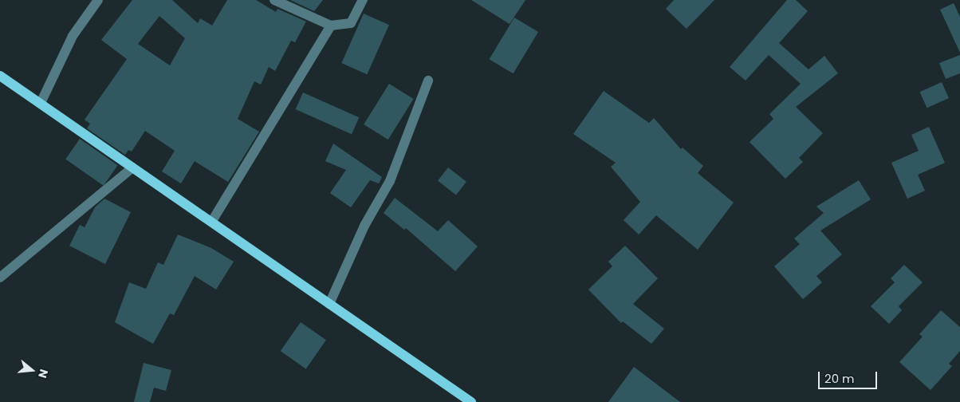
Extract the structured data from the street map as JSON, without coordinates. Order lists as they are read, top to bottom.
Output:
{
  "scale_bar": "20 m",
  "north": "right"
}
